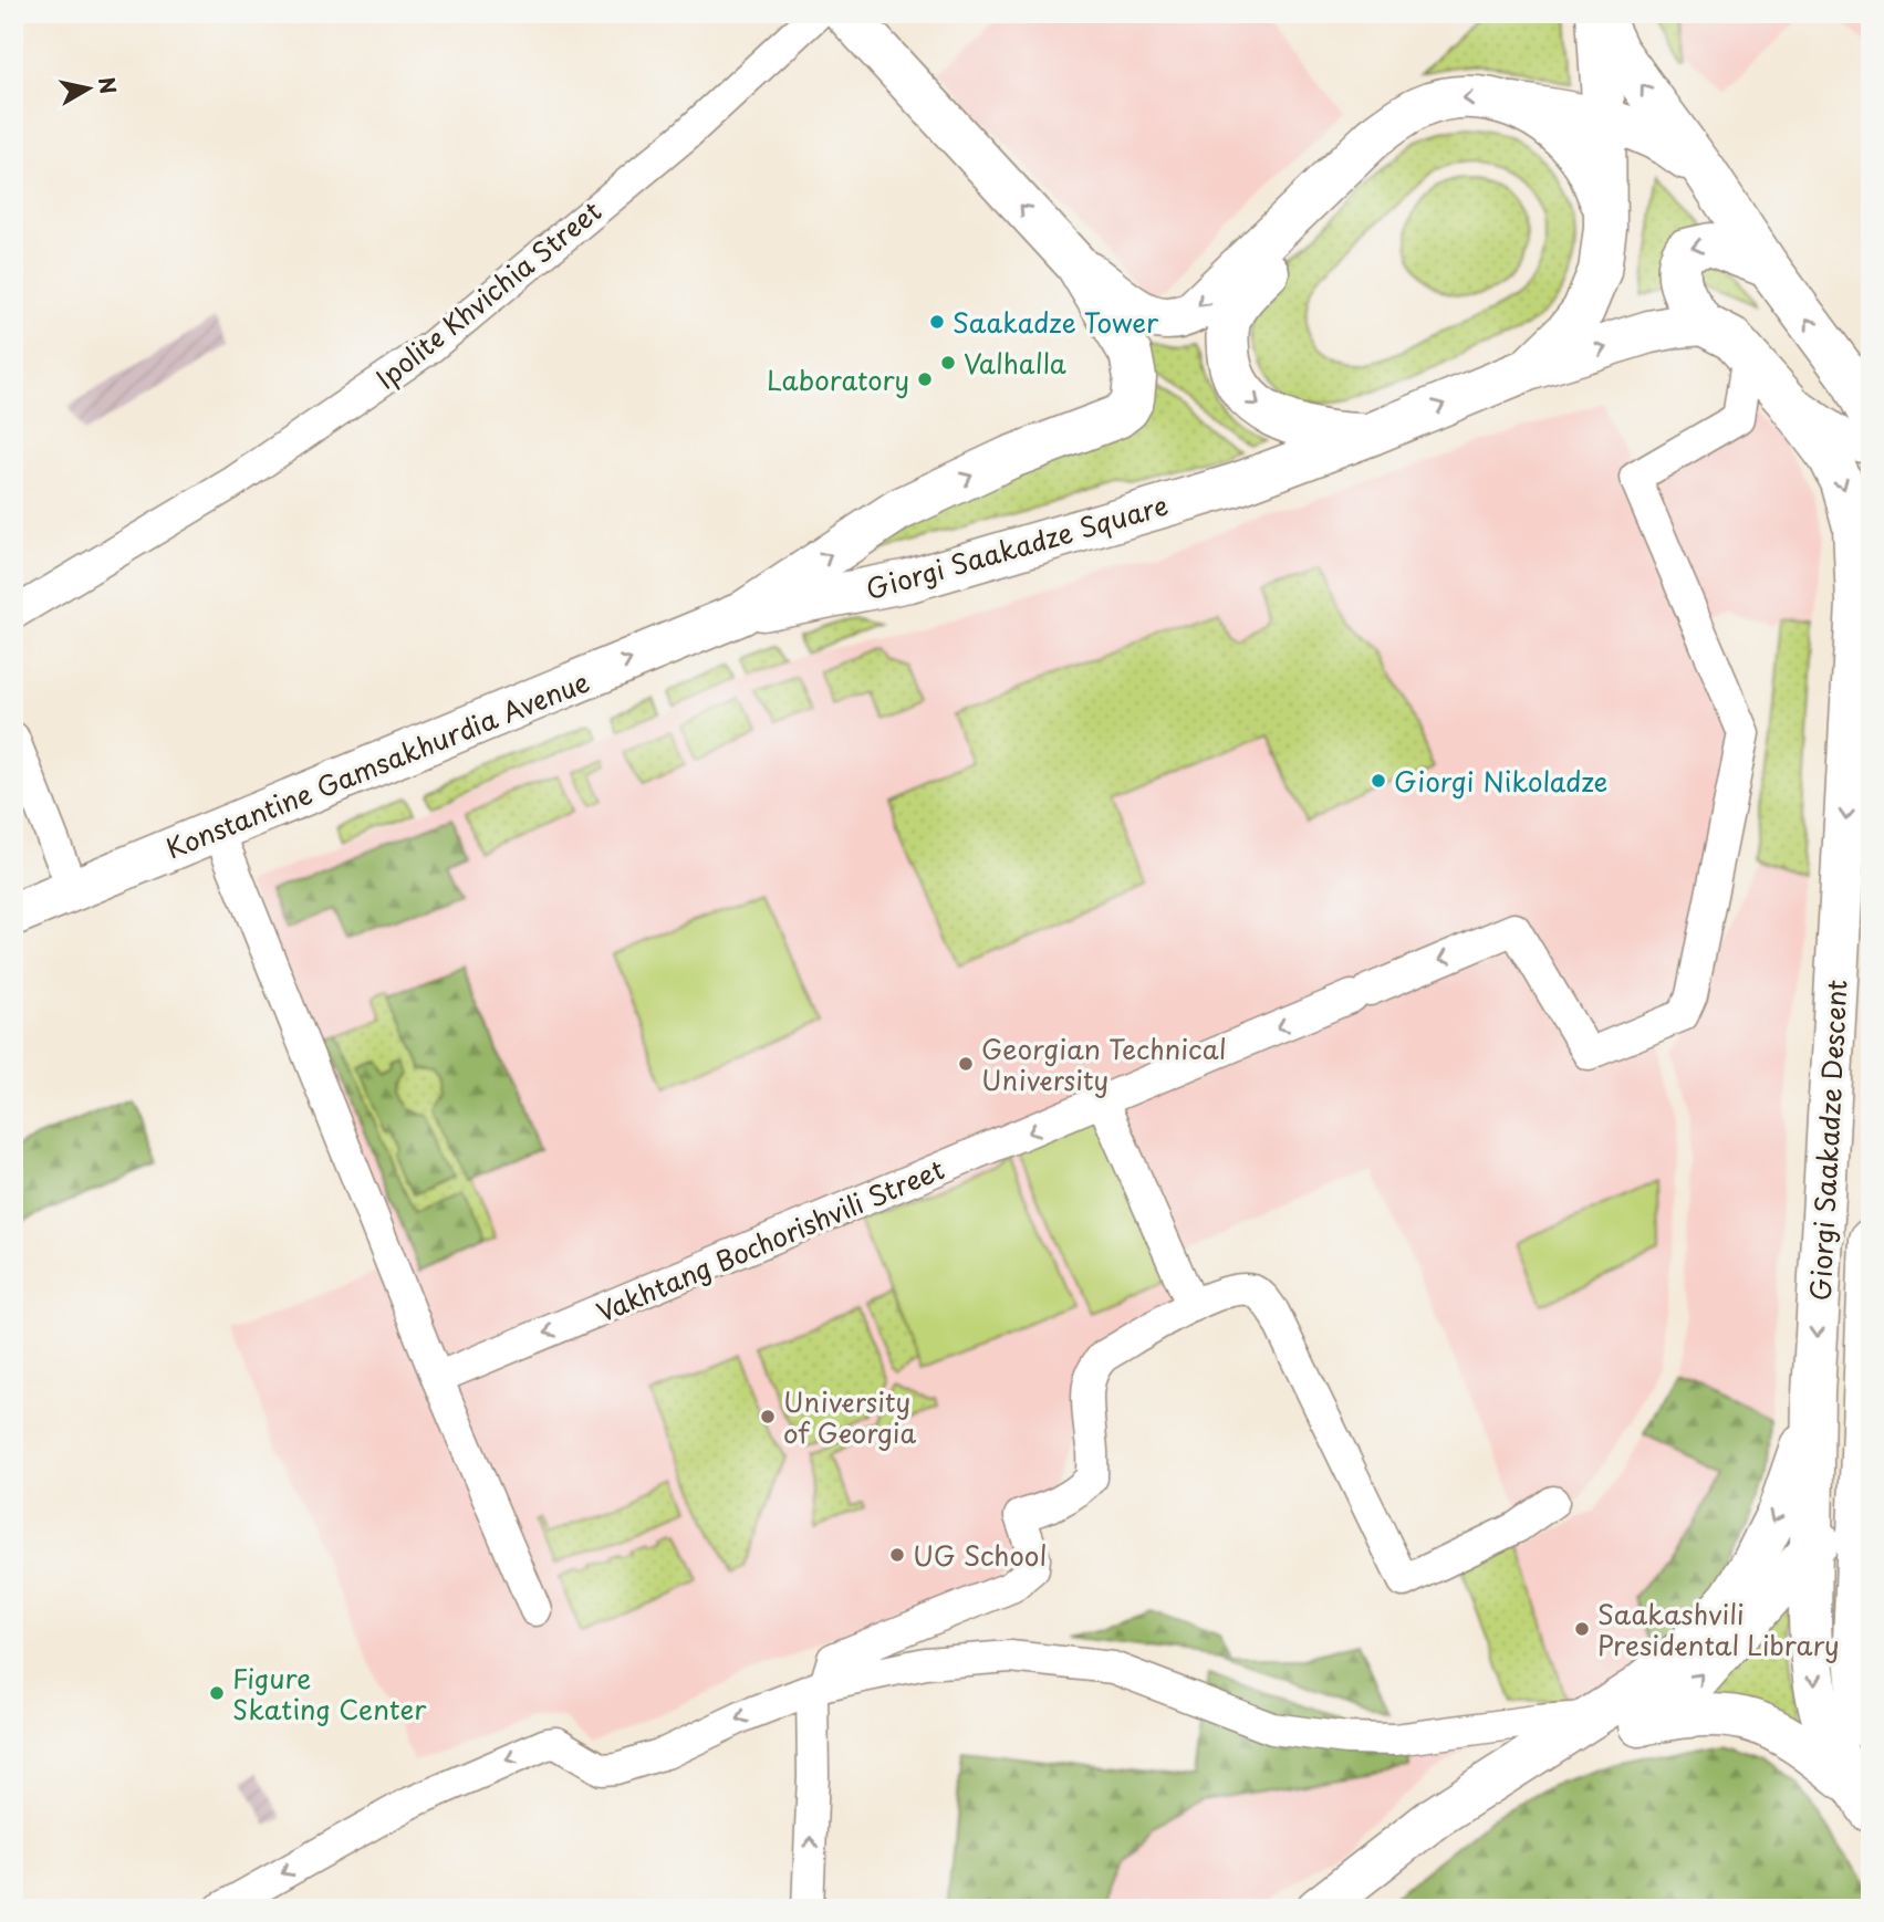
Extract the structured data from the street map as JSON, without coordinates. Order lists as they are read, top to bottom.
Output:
{
  "streets": {
    "main road": ["Giorgi Saakadze Square", "Konstantine Gamsakhurdia Avenue", "Giorgi Saakadze Descent"],
    "street": ["Ipolite Khvichia Street", "Vakhtang Bochorishvili Street"]
  },
  "crossings": [
    ["Giorgi Saakadze Square", "Konstantine Gamsakhurdia Avenue"],
    ["Giorgi Saakadze Square", "Giorgi Saakadze Descent"],
    ["Giorgi Saakadze Descent", "Vakhtang Bochorishvili Street"]
  ],
  "one_way": ["Konstantine Gamsakhurdia Avenue", "Giorgi Saakadze Descent"],
  "places": [
    "Saakadze Tower",
    "Valhalla",
    "Laboratory",
    "Giorgi Nikoladze",
    "Georgian Technical University",
    "University of Georgia",
    "UG School",
    "Saakashvili Presidental Library",
    "Figure Skating Center"
  ],
  "north": "right"
}
